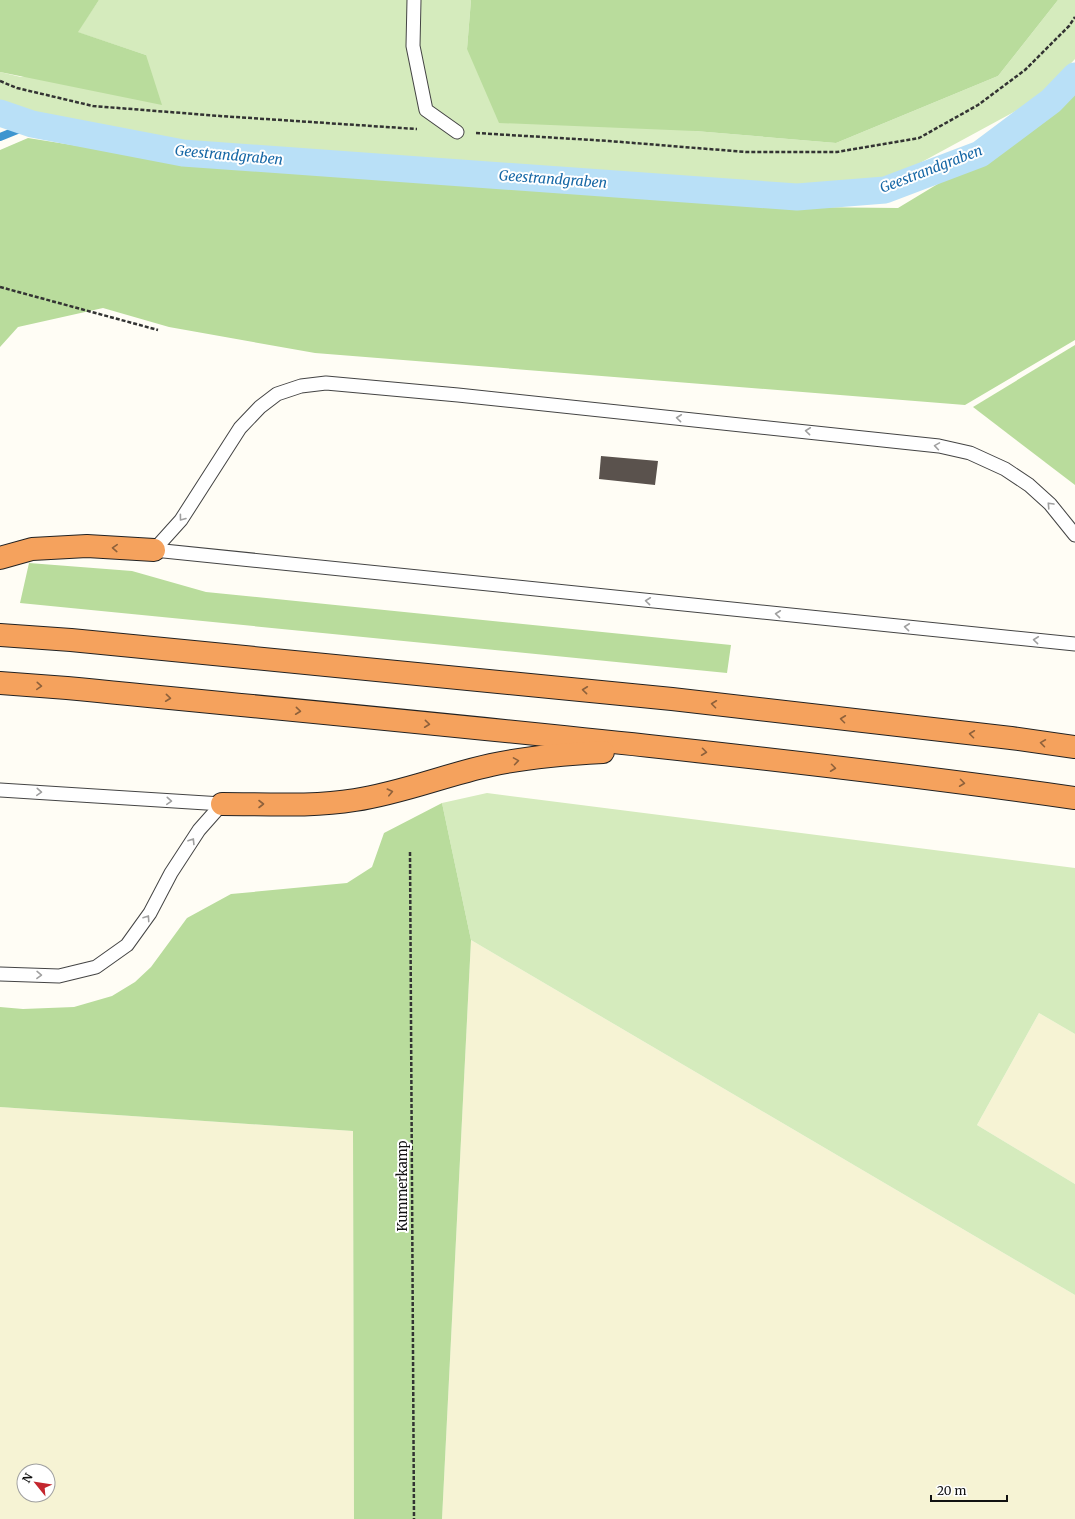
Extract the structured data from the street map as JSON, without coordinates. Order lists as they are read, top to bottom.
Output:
{
  "streets": {
    "path": ["Kummerkamp"]
  },
  "water": ["Geestrandgraben"],
  "scale_bar": "20 m",
  "north": "top left"
}
